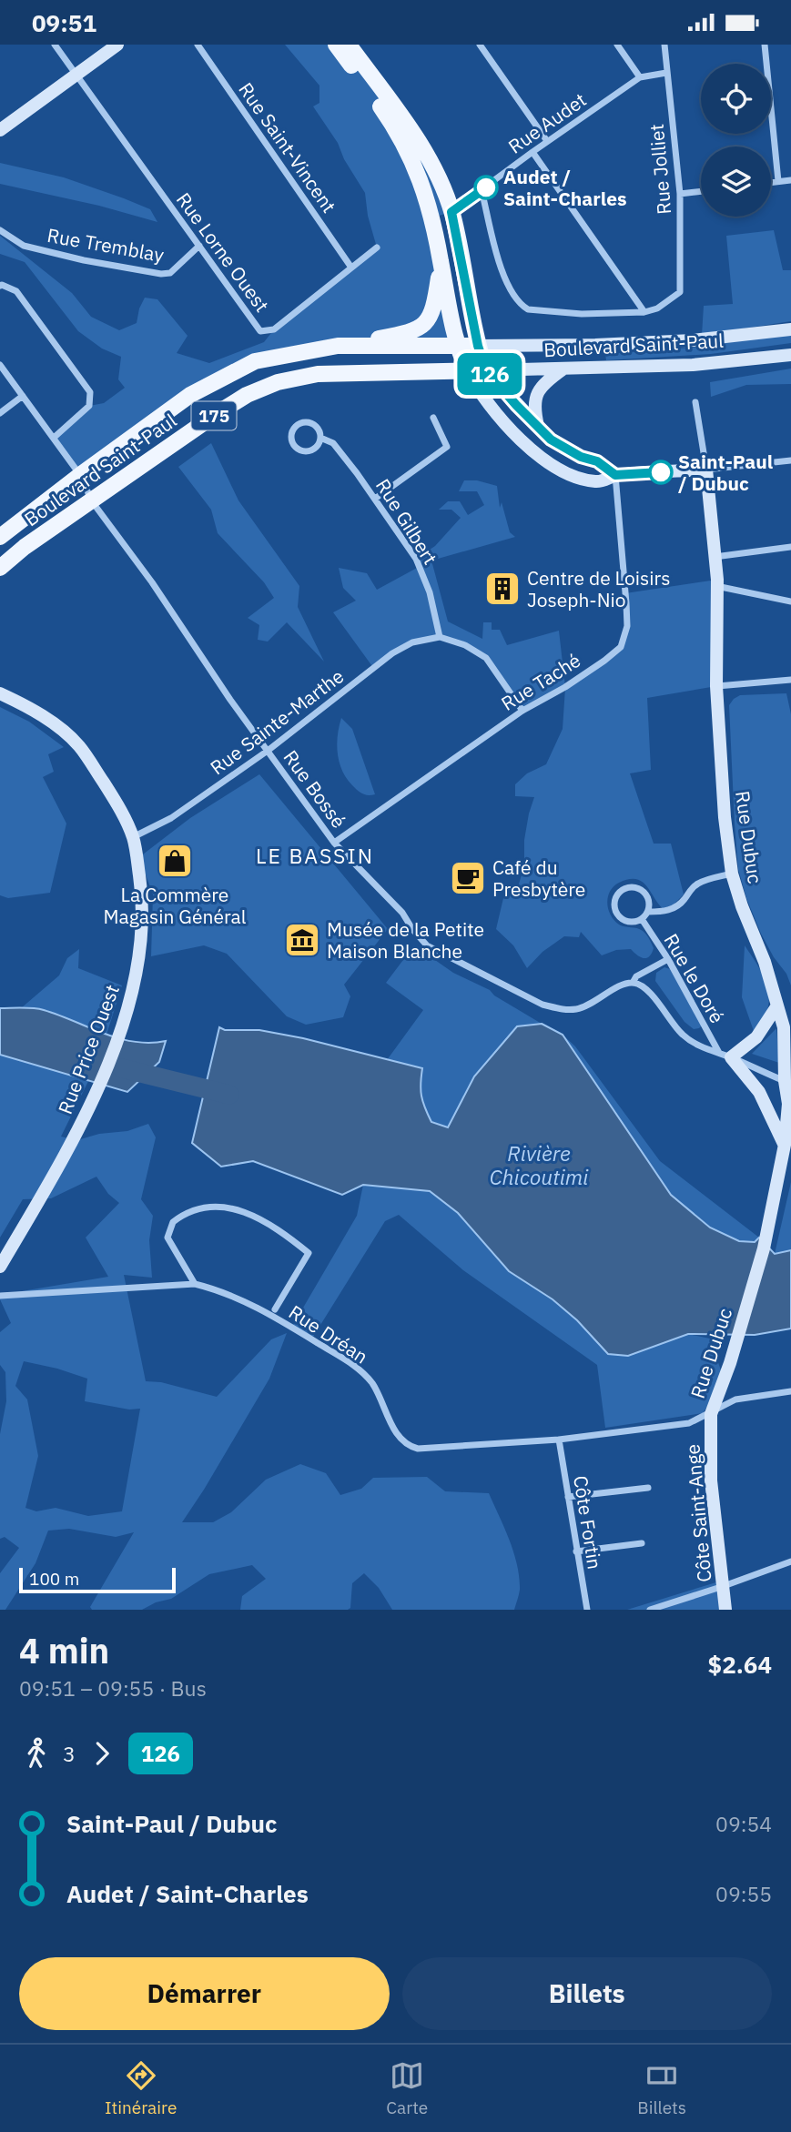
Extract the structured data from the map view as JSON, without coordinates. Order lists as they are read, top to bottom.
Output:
{
  "streets": {
    "main road": ["Boulevard Saint-Paul", "175"],
    "street": [
      "Rue Audet",
      "Rue Saint-Vincent",
      "Rue Jolliet",
      "Rue Tremblay",
      "Rue Lorne Ouest",
      "Rue Gilbert",
      "Rue Taché",
      "Rue Sainte-Marthe",
      "Rue Bossé",
      "Rue Dubuc",
      "Rue le Doré",
      "Rue Price Ouest",
      "Rue Dréan",
      "Côte Saint-Ange",
      "Côte Fortin"
    ]
  },
  "crossings": [
    ["Rue Audet", "Rue Jolliet"],
    ["Rue Saint-Vincent", "Rue Lorne Ouest"],
    ["Rue Tremblay", "Rue Lorne Ouest"],
    ["Boulevard Saint-Paul", "Rue Bossé"],
    ["Rue Gilbert", "Rue Sainte-Marthe"],
    ["Rue Taché", "Rue Bossé"],
    ["Rue Sainte-Marthe", "Rue Bossé"],
    ["Rue Sainte-Marthe", "Rue Price Ouest"],
    ["Rue Bossé", "Rue le Doré"],
    ["Rue Dubuc", "Rue Dréan"],
    ["Rue Dubuc", "Côte Saint-Ange"],
    ["Rue Dréan", "Côte Saint-Ange"],
    ["Rue Dréan", "Côte Fortin"]
  ],
  "districts": ["LE BASSIN"],
  "water": ["Rivière Chicoutimi"],
  "places": {
    "other": ["Audet / Saint-Charles", "Saint-Paul / Dubuc"],
    "building": ["Centre de Loisirs Joseph-Nio"],
    "shop": ["La Commère Magasin Général"],
    "cafe": ["Café du Presbytère"],
    "museum": ["Musée de la Petite Maison Blanche"]
  },
  "lines": ["bus line 126"],
  "scale_bar": "100 m",
  "page": {
    "status": "09:51",
    "on_map": "126",
    "scale": "100 m",
    "heading": ["4 min", "09:51 – 09:55 · Bus", "$2.64"],
    "legs": ["3", "126"],
    "list": [
      {
        "name": "Saint-Paul / Dubuc",
        "value": "09:54"
      },
      {
        "name": "Audet / Saint-Charles",
        "value": "09:55"
      }
    ],
    "buttons": ["Démarrer", "Billets"],
    "tabs": ["Itinéraire", "Carte", "Billets"]
  }
}
